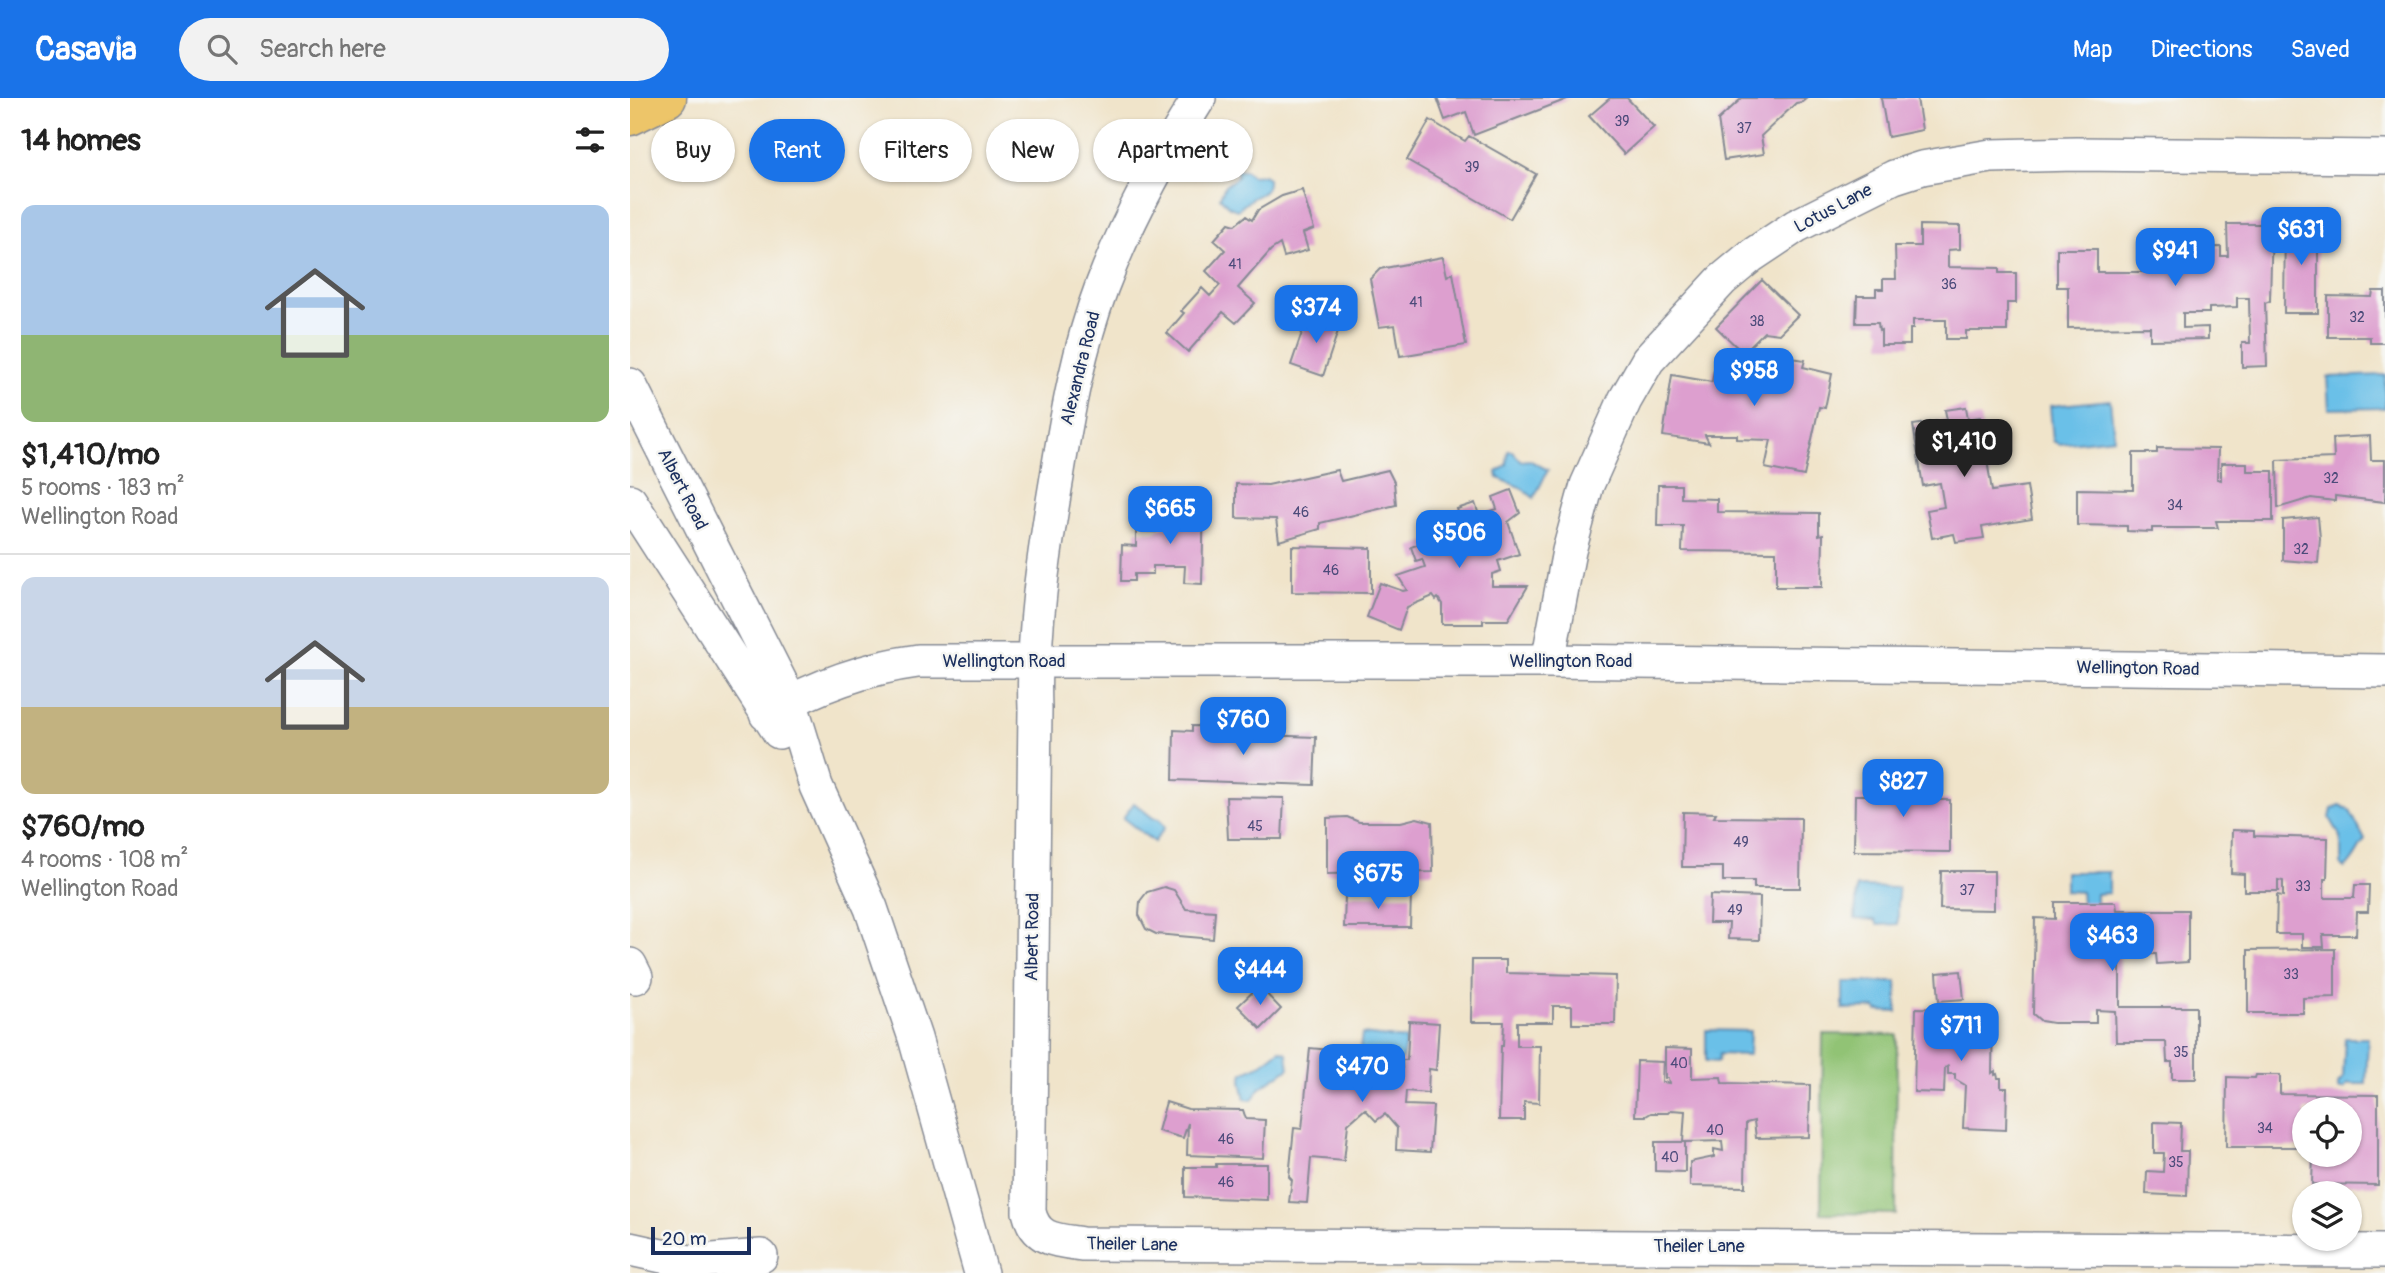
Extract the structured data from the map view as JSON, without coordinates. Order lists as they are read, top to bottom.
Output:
{
  "streets": {
    "street": [
      "Lotus Lane",
      "Alexandra Road",
      "Albert Road",
      "Wellington Road",
      "Theiler Lane"
    ]
  },
  "crossings": [
    ["Lotus Lane", "Wellington Road"],
    ["Alexandra Road", "Albert Road"],
    ["Alexandra Road", "Wellington Road"],
    ["Albert Road", "Wellington Road"],
    ["Albert Road", "Theiler Lane"]
  ],
  "house_numbers": [
    "39",
    "37",
    "39",
    "41",
    "36",
    "41",
    "32",
    "38",
    "32",
    "34",
    "46",
    "32",
    "46",
    "45",
    "49",
    "33",
    "37",
    "49",
    "33",
    "35",
    "40",
    "34",
    "40",
    "46",
    "40",
    "35",
    "46"
  ],
  "scale_bar": "20 m",
  "page": {
    "header": "Casavia",
    "search": "Search here",
    "nav": ["Map", "Directions", "Saved"],
    "heading": "14 homes",
    "chip": [
      "Buy",
      "Rent",
      "Filters",
      "New",
      "Apartment"
    ],
    "list": [
      {
        "name": "$1,410/mo",
        "note": "5 rooms · 183 m² · Wellington Road"
      },
      {
        "name": "$760/mo",
        "note": "4 rooms · 108 m² · Wellington Road"
      }
    ],
    "price": [
      "$631",
      "$941",
      "$374",
      "$958",
      "$1,410",
      "$665",
      "$506",
      "$760",
      "$827",
      "$675",
      "$463",
      "$444",
      "$711",
      "$470"
    ],
    "scale": "20 m"
  }
}
